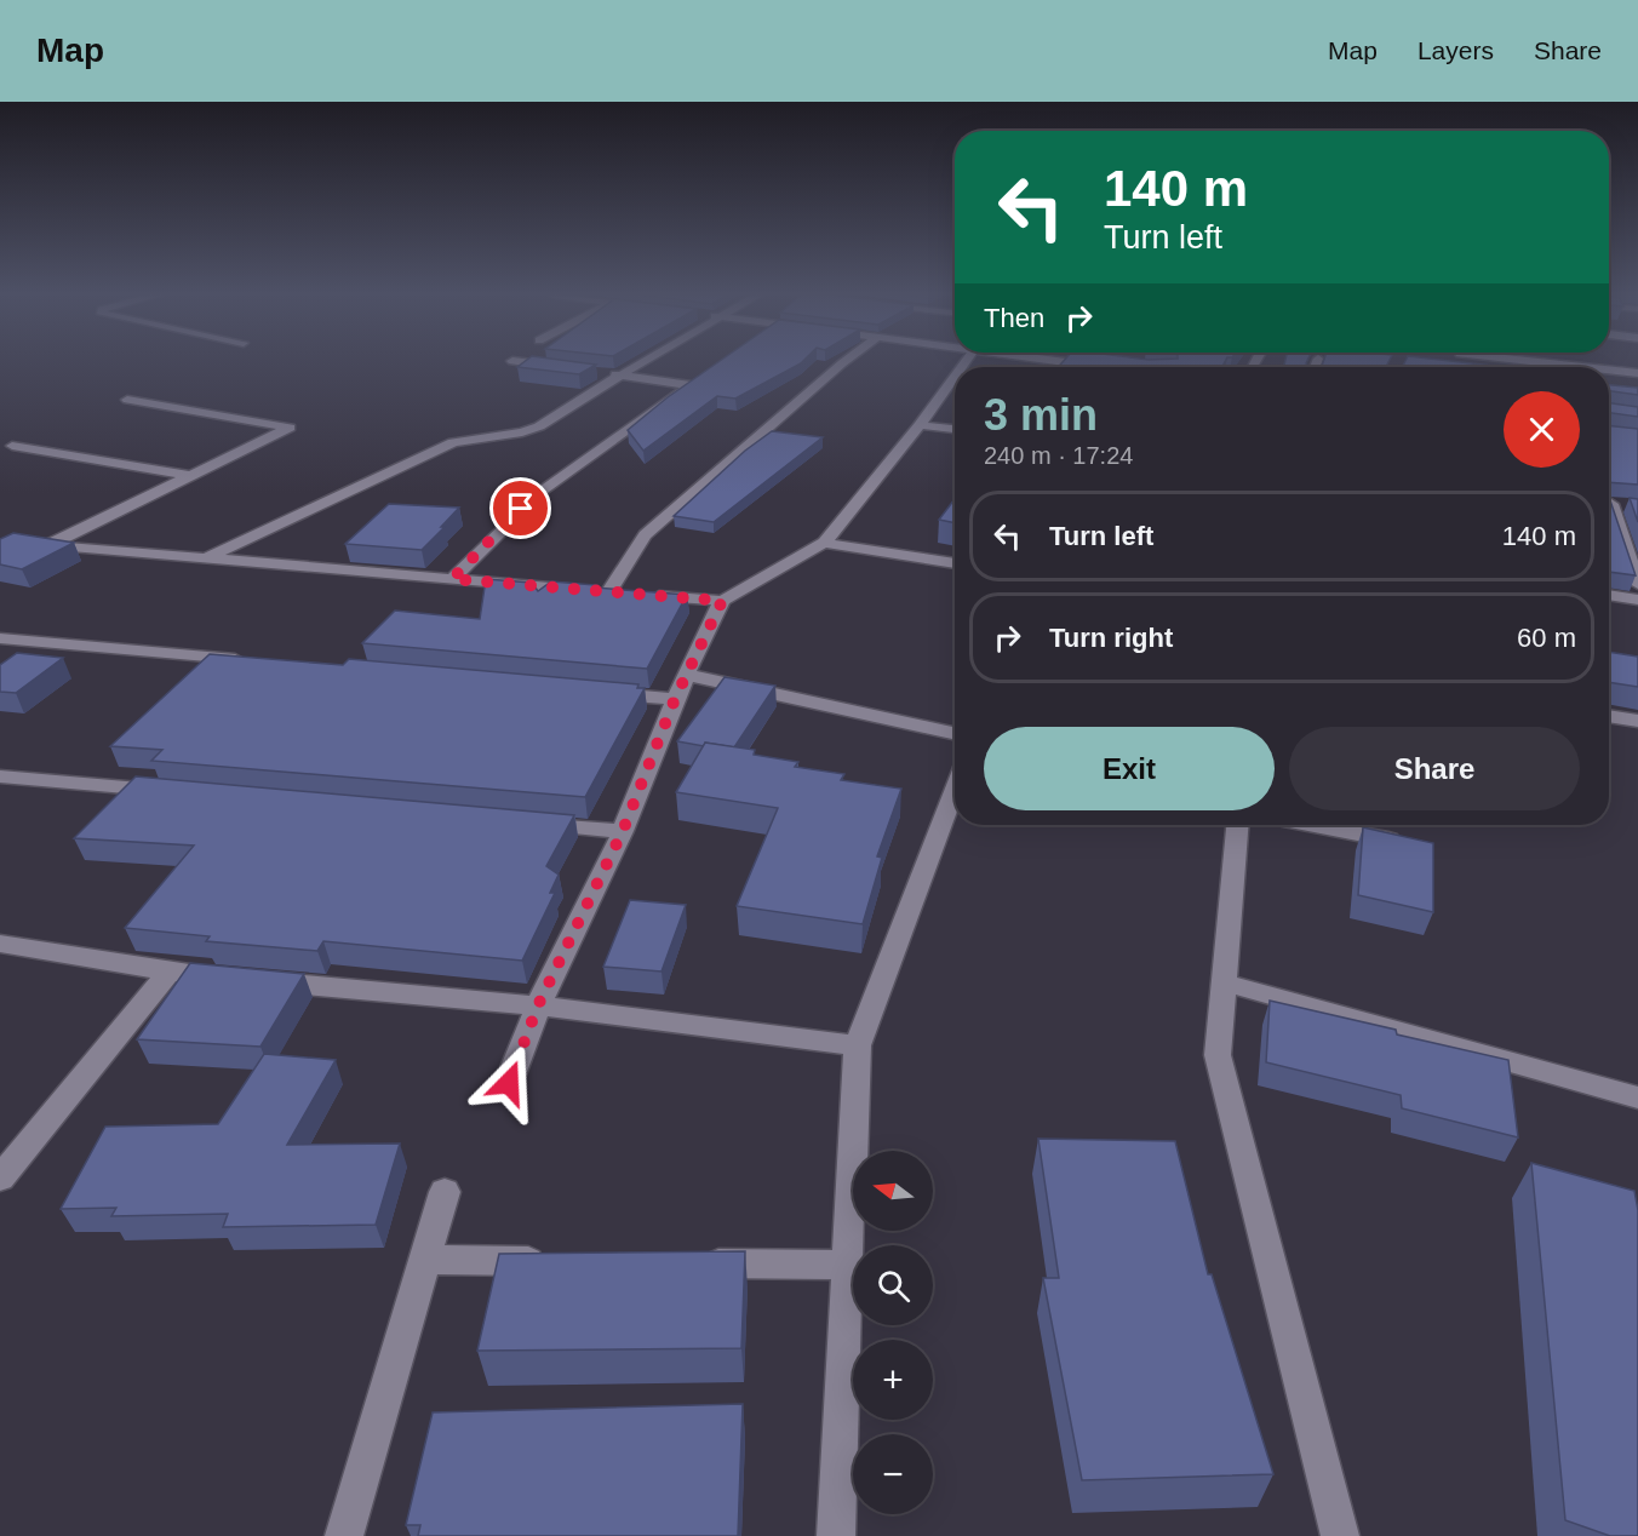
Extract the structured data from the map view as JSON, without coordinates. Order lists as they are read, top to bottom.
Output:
{
  "north": "left",
  "page": {
    "header": "Map",
    "nav": ["Map", "Layers", "Share"],
    "turn": ["140 m", "Turn left"],
    "then": "Then",
    "heading": ["3 min", "240 m · 17:24"],
    "list": [
      {
        "name": "Turn left",
        "value": "140 m"
      },
      {
        "name": "Turn right",
        "value": "60 m"
      }
    ],
    "buttons": ["Exit", "Share"],
    "map_buttons": ["+", "−"]
  }
}
